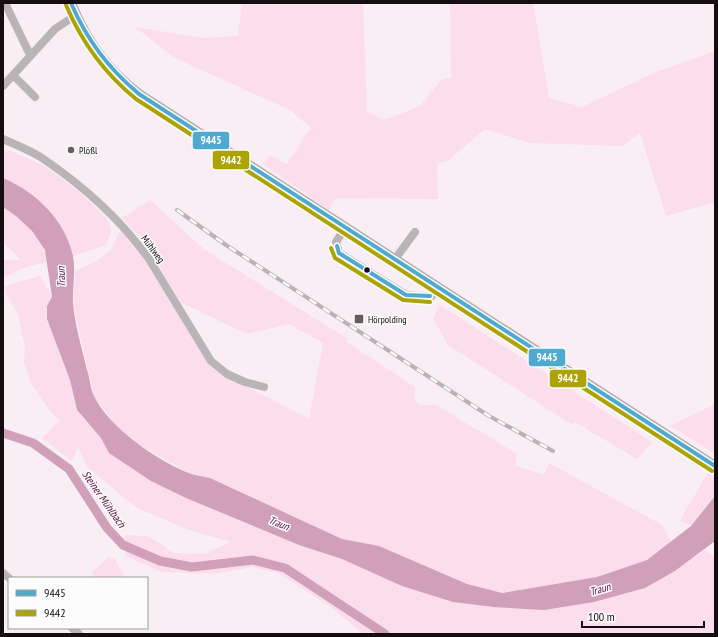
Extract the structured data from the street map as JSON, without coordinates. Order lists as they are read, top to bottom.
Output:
{
  "streets": {
    "street": ["Mühlweg"]
  },
  "water": ["Traun", "Steiner Mühlbach"],
  "places": {
    "other": ["Plößl"],
    "transit": ["Hörpolding"]
  },
  "lines": ["transit line 9445", "transit line 9442"],
  "legend": ["9445", "9442"],
  "scale_bar": "100 m"
}
